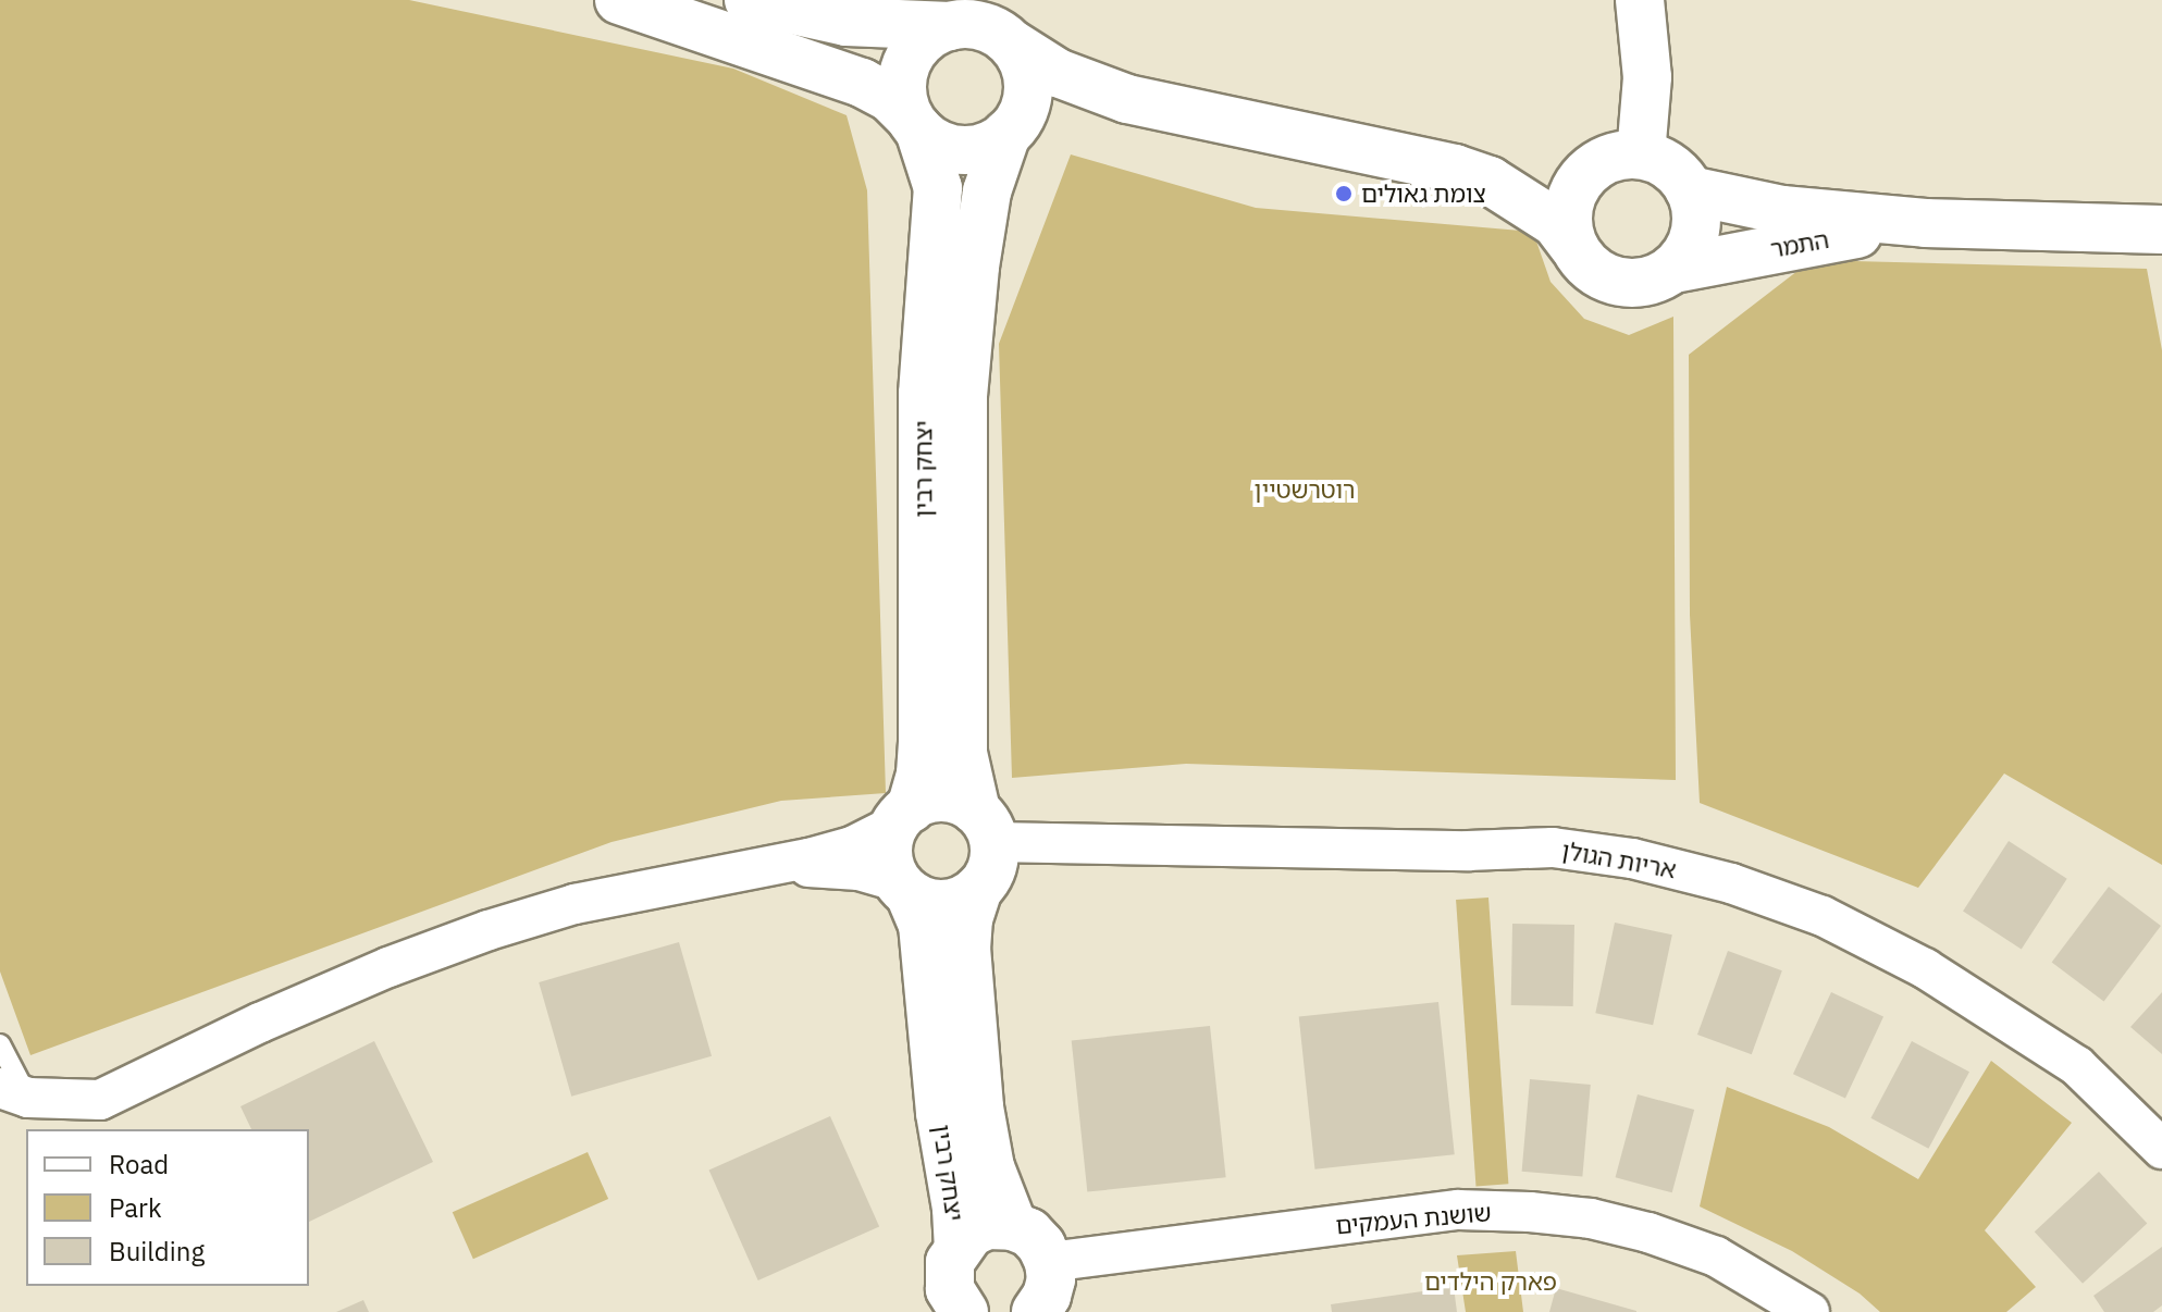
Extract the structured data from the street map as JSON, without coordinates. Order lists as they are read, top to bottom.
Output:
{
  "streets": {
    "main road": ["התמר", "יצחק רבין"],
    "street": ["אריות הגולן", "שושנת העמקים"]
  },
  "crossings": [
    ["יצחק רבין", "אריות הגולן"]
  ],
  "parks": ["רוטרשטיין", "פארק הילדים"],
  "places": ["צומת גאולים"],
  "legend": ["Road", "Park", "Building"]
}
